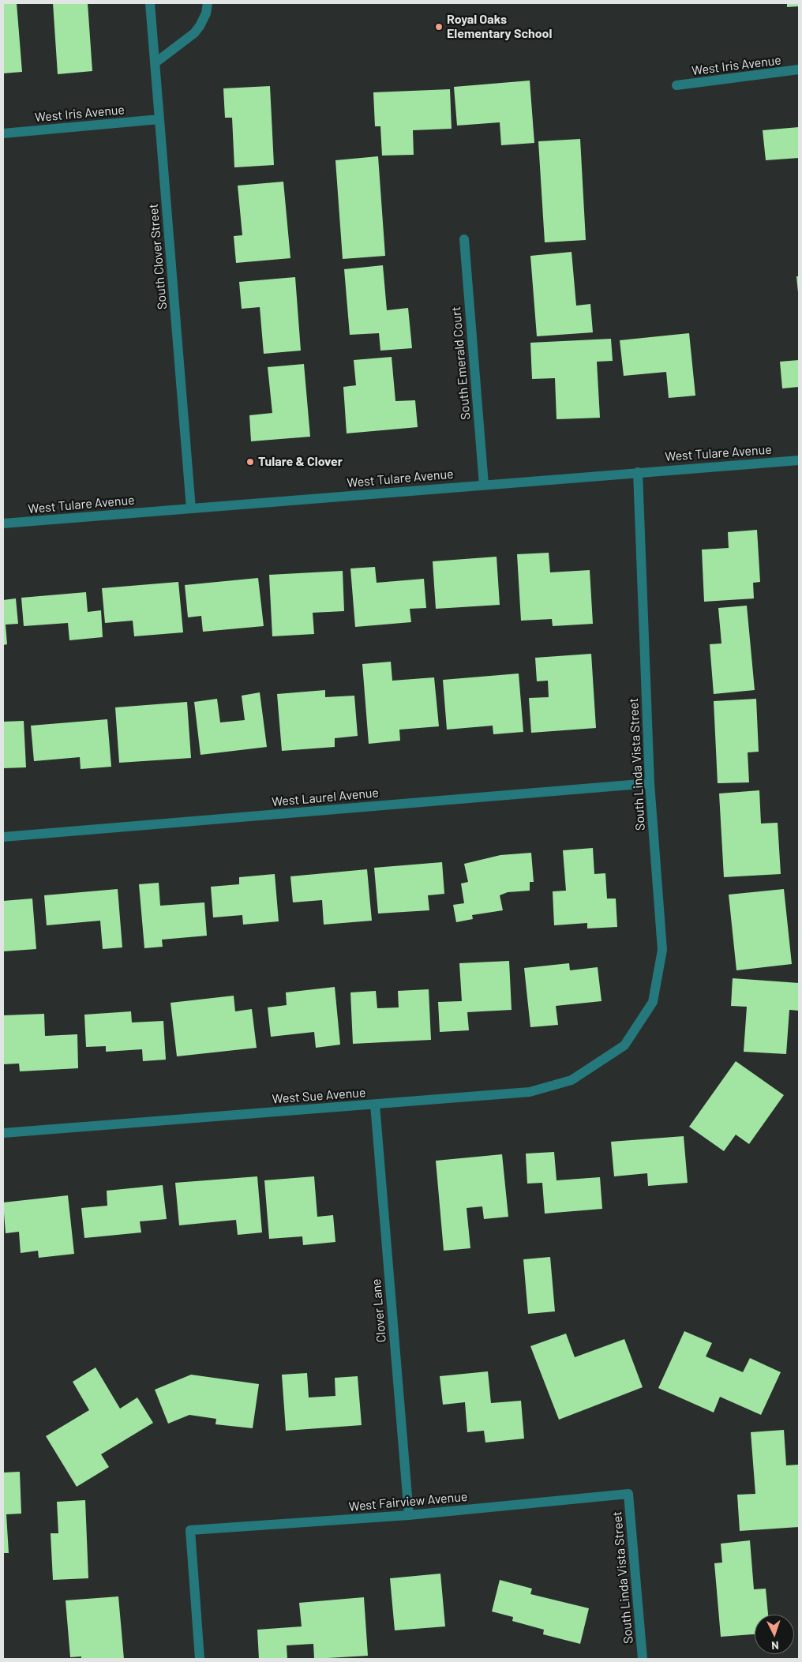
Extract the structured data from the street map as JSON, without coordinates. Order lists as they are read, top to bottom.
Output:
{
  "streets": {
    "street": [
      "West Iris Avenue",
      "South Clover Street",
      "South Emerald Court",
      "West Tulare Avenue",
      "South Linda Vista Street",
      "West Laurel Avenue",
      "West Sue Avenue",
      "Clover Lane",
      "West Fairview Avenue"
    ]
  },
  "crossings": [
    ["West Iris Avenue", "South Clover Street"],
    ["South Clover Street", "West Tulare Avenue"],
    ["South Emerald Court", "West Tulare Avenue"],
    ["West Tulare Avenue", "South Linda Vista Street"],
    ["South Linda Vista Street", "West Laurel Avenue"],
    ["South Linda Vista Street", "West Sue Avenue"],
    ["South Linda Vista Street", "West Fairview Avenue"],
    ["West Sue Avenue", "Clover Lane"],
    ["Clover Lane", "West Fairview Avenue"]
  ],
  "places": ["Royal Oaks Elementary School", "Tulare & Clover"],
  "north": "bottom"
}
